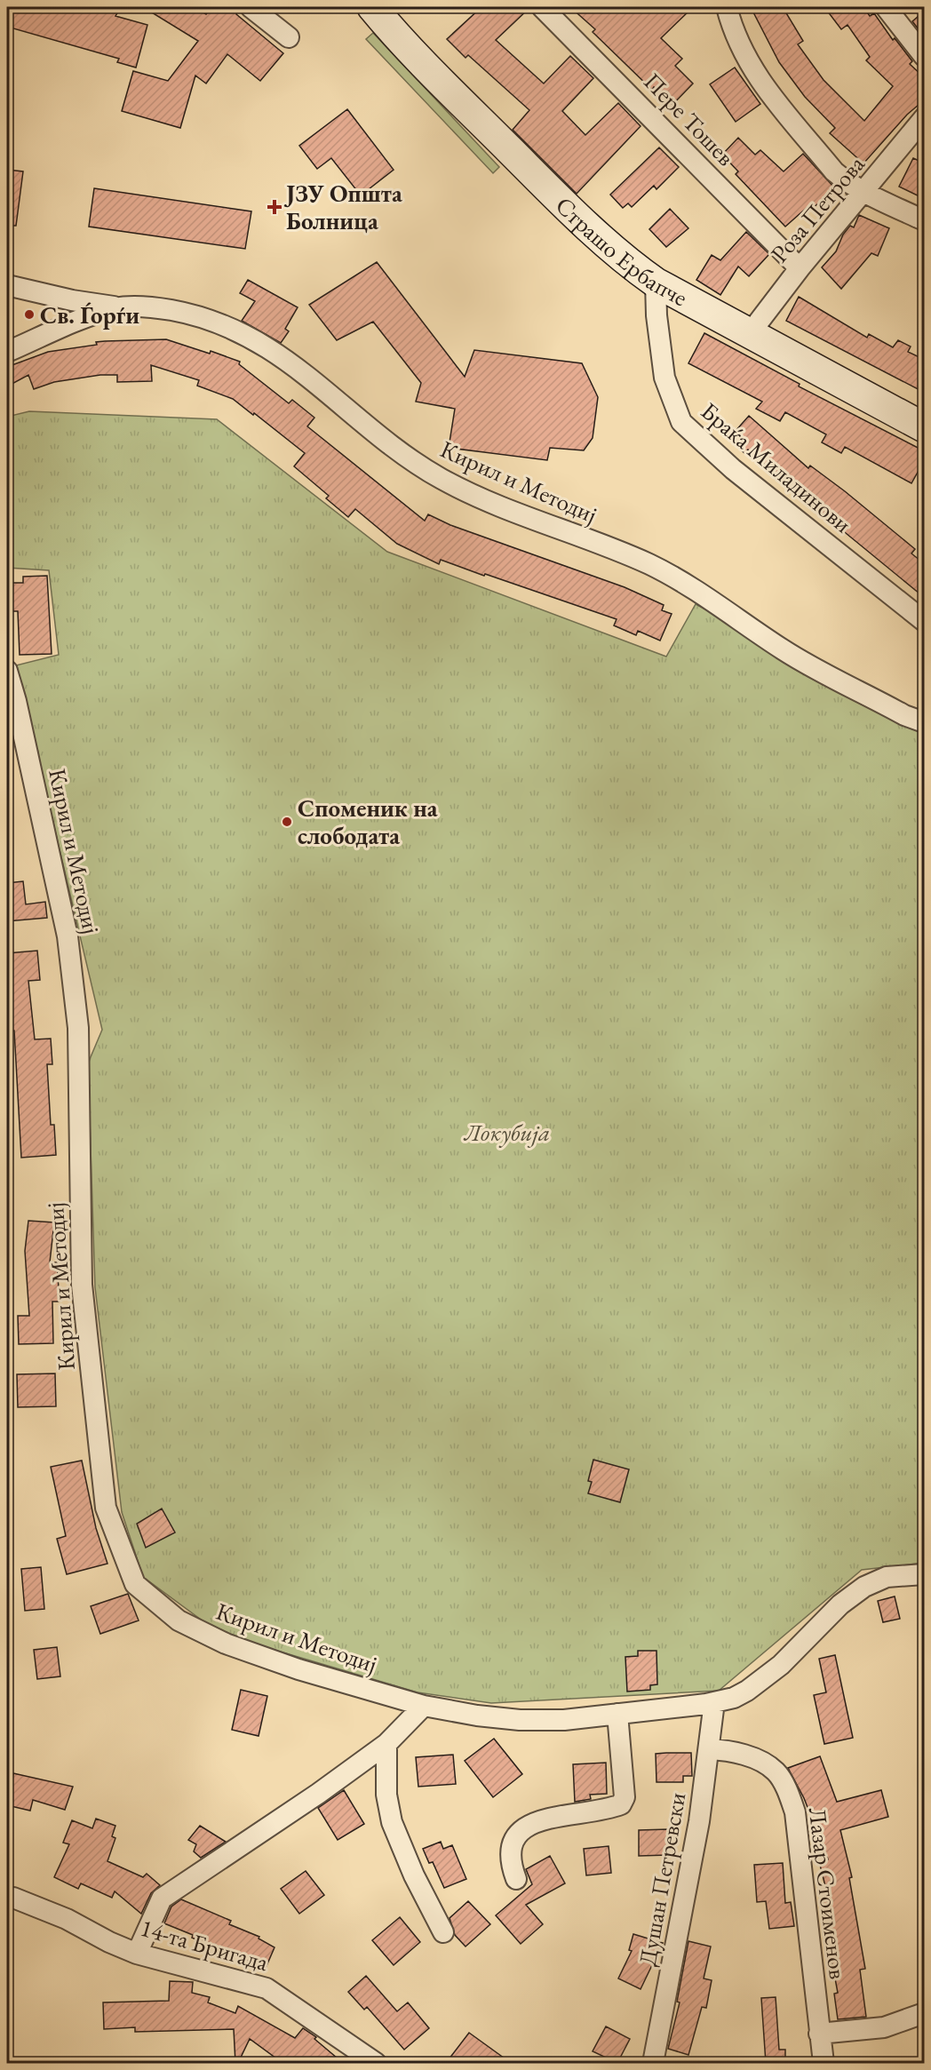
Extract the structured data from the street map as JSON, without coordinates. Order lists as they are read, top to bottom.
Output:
{
  "streets": {
    "main road": ["Страшо Ербапче"],
    "street": [
      "Пере Тошев",
      "Роза Петрова",
      "Браќа Миладинови",
      "Кирил и Методиј",
      "Душан Петревски",
      "Лазар Стоименов",
      "14-та Бригада"
    ]
  },
  "crossings": [
    ["Пере Тошев", "Роза Петрова"],
    ["Роза Петрова", "Страшо Ербапче"],
    ["Страшо Ербапче", "Браќа Миладинови"],
    ["Кирил и Методиј", "Душан Петревски"],
    ["Душан Петревски", "Лазар Стоименов"]
  ],
  "parks": ["Локубија"],
  "places": {
    "health": ["ЈЗУ Општа Болница"],
    "other": ["Св. Ѓорѓи", "Споменик на слободата"]
  }
}
